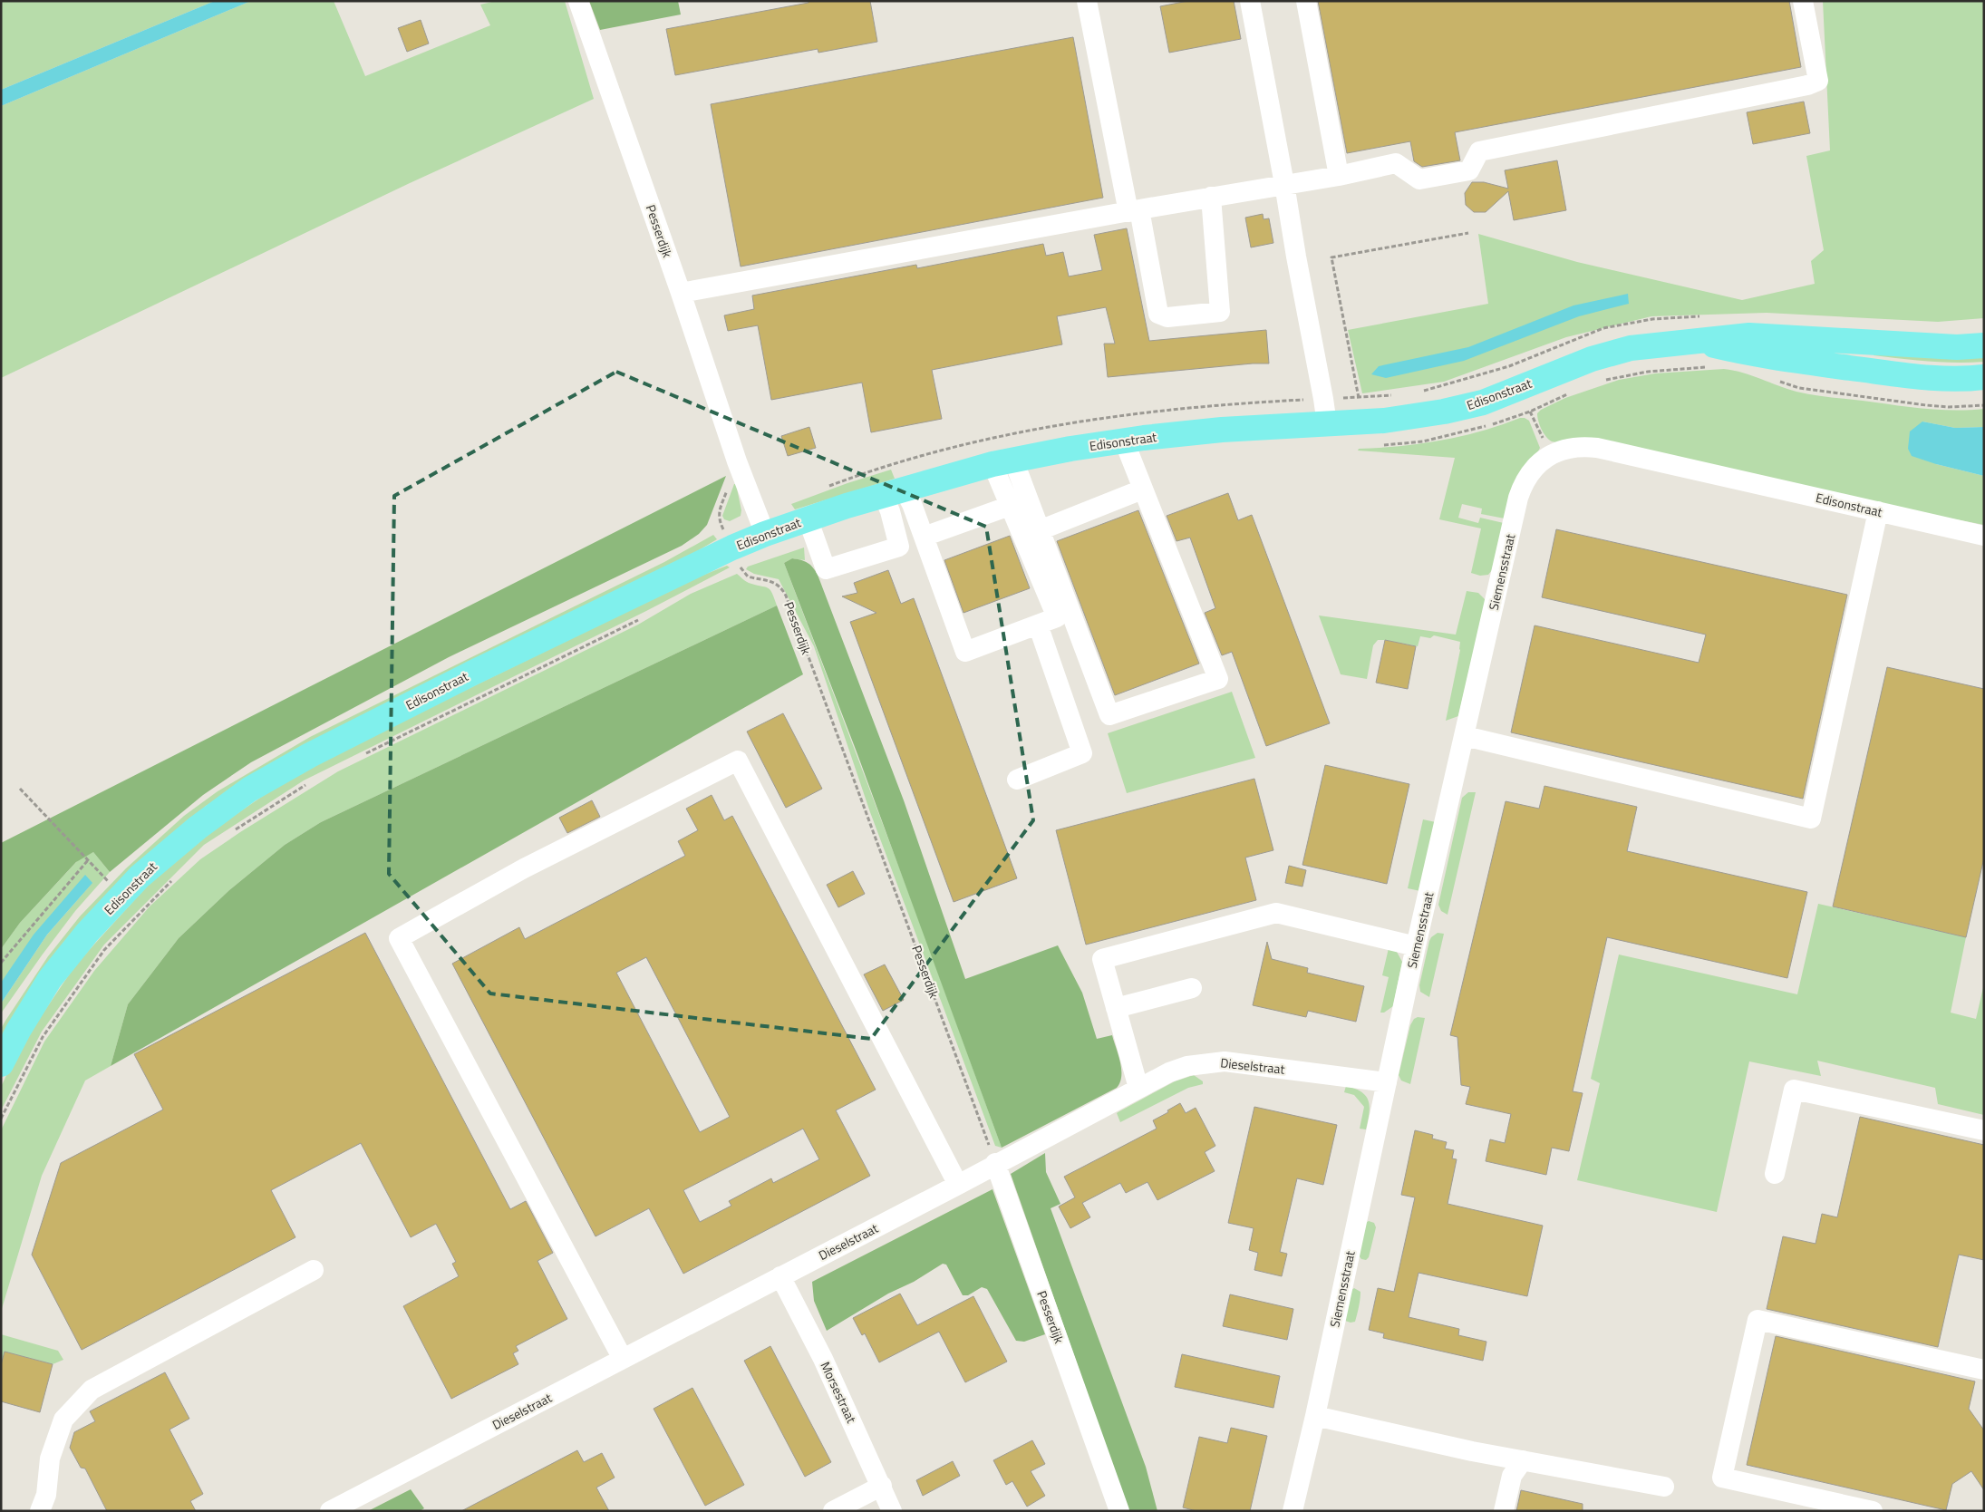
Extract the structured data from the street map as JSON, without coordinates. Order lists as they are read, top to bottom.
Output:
{
  "streets": {
    "main road": ["Edisonstraat"],
    "street": [
      "Pesserdijk",
      "Siemensstraat",
      "Dieselstraat",
      "Morsestraat"
    ]
  },
  "crossings": [
    ["Pesserdijk", "Edisonstraat"],
    ["Pesserdijk", "Dieselstraat"],
    ["Edisonstraat", "Siemensstraat"],
    ["Siemensstraat", "Dieselstraat"],
    ["Dieselstraat", "Morsestraat"]
  ]
}
